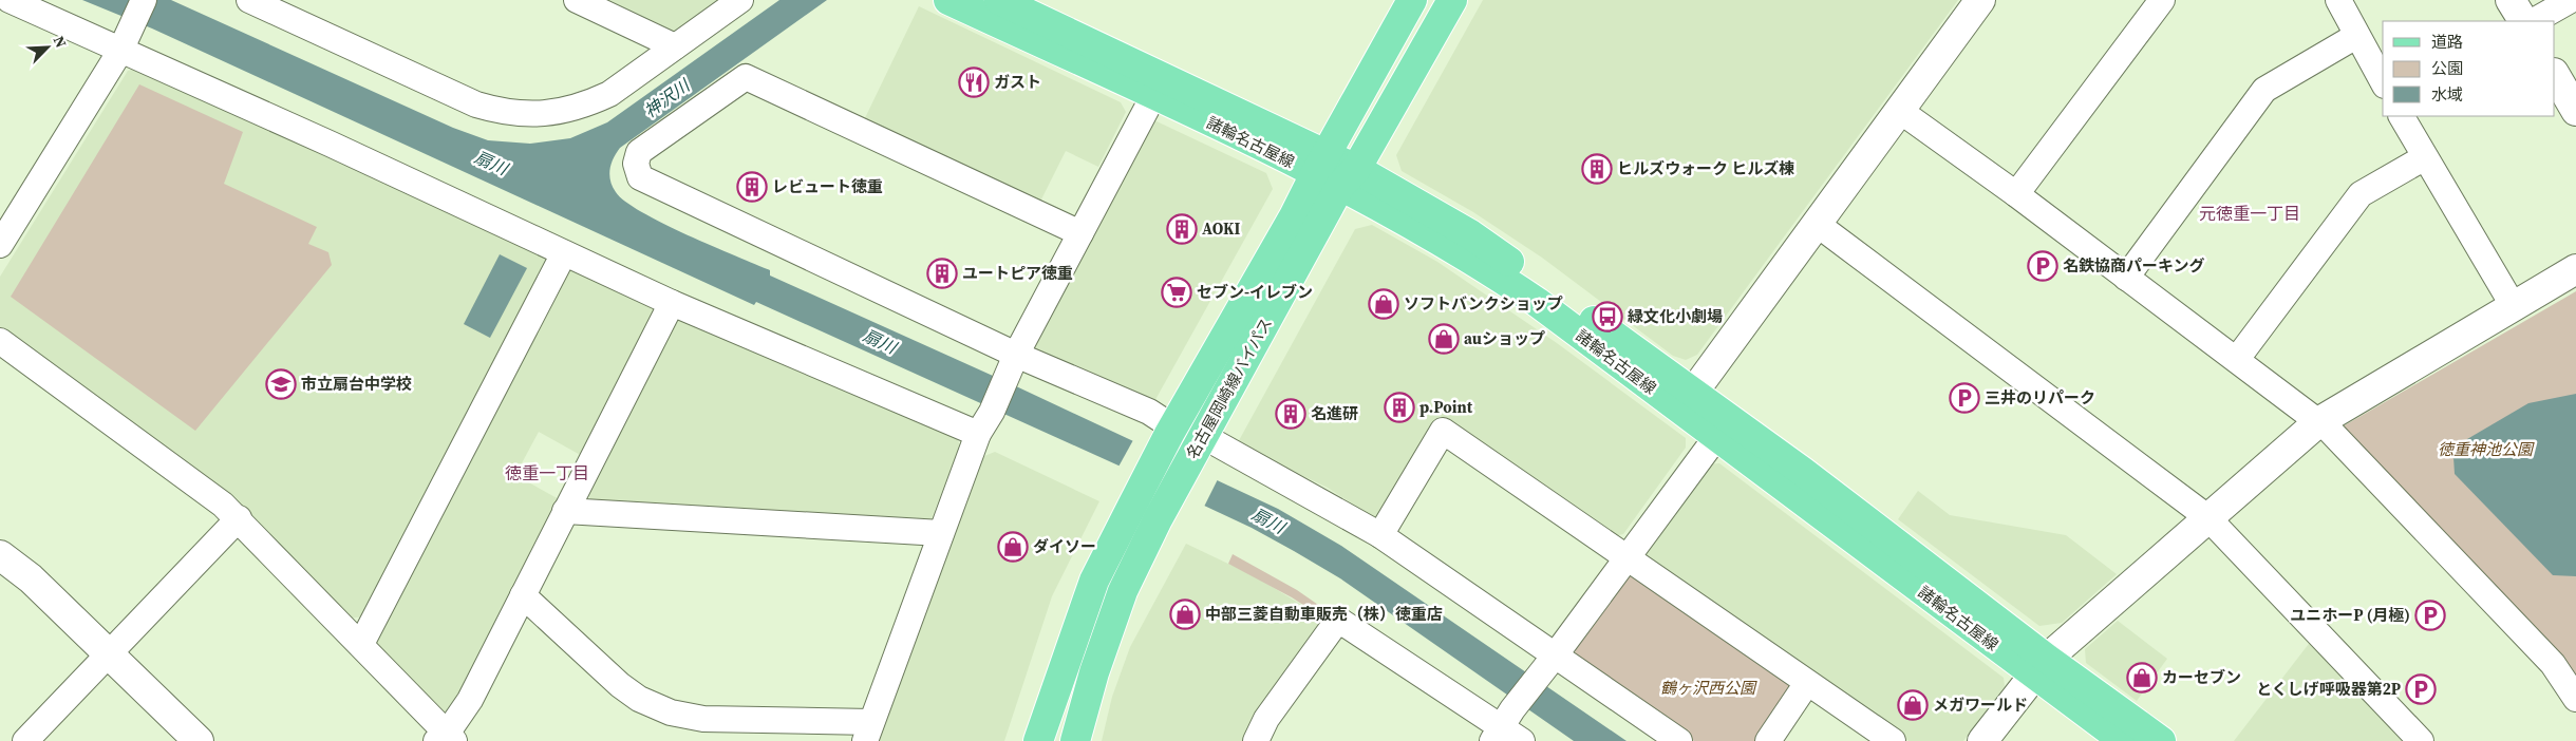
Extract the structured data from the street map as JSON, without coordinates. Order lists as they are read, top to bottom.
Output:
{
  "streets": {
    "main road": ["諸輪名古屋線", "名古屋岡崎線バイパス"]
  },
  "crossings": [
    ["諸輪名古屋線", "名古屋岡崎線バイパス"]
  ],
  "districts": ["元徳重一丁目", "徳重一丁目"],
  "water": ["神沢川", "扇川"],
  "parks": ["徳重神池公園", "鶴ヶ沢西公園"],
  "places": {
    "restaurant": ["ガスト"],
    "building": [
      "ヒルズウォーク ヒルズ棟",
      "レビュート徳重",
      "AOKI",
      "ユートピア徳重",
      "p.Point",
      "名進研"
    ],
    "parking": [
      "名鉄協商パーキング",
      "三井のリパーク",
      "ユニホーP (月極)",
      "とくしげ呼吸器第2P"
    ],
    "supermarket": ["セブン-イレブン"],
    "shop": [
      "ソフトバンクショップ",
      "auショップ",
      "ダイソー",
      "中部三菱自動車販売（株）徳重店",
      "カーセブン",
      "メガワールド"
    ],
    "bus stop": ["緑文化小劇場"],
    "school or university": ["市立扇台中学校"]
  },
  "legend": ["道路", "公園", "水域"],
  "north": "top right"
}
